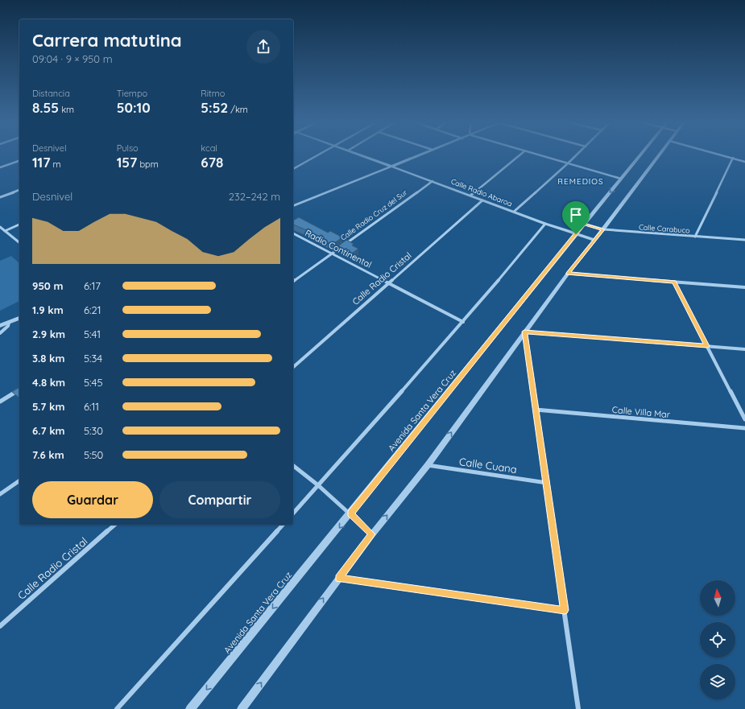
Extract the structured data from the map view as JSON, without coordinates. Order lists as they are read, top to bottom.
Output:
{
  "streets": {
    "street": [
      "Calle Radio Abaroa",
      "Calle Radio Cruz del Sur",
      "Calle Carabuco",
      "Radio Continental",
      "Calle Radio Cristal",
      "Avenida Santa Vera Cruz",
      "Calle Villa Mar",
      "Calle Cuana"
    ]
  },
  "crossings": [
    ["Calle Radio Abaroa", "Calle Radio Cruz del Sur"],
    ["Calle Radio Abaroa", "Calle Radio Cristal"],
    ["Calle Radio Abaroa", "Avenida Santa Vera Cruz"],
    ["Calle Radio Cruz del Sur", "Radio Continental"],
    ["Calle Carabuco", "Avenida Santa Vera Cruz"],
    ["Radio Continental", "Calle Radio Cristal"]
  ],
  "districts": ["REMEDIOS"],
  "north": "top",
  "page": {
    "heading": ["Carrera matutina", "09:04 · 9 × 950 m"],
    "stats": [
      ["Distancia", "8.55 km"],
      ["Tiempo", "50:10"],
      ["Ritmo", "5:52 /km"],
      ["Desnivel", "117 m"],
      ["Pulso", "157 bpm"],
      ["kcal", "678"]
    ],
    "chart": ["Desnivel", "232–242 m"],
    "list": [
      {
        "name": "950 m",
        "note": "6:17"
      },
      {
        "name": "1.9 km",
        "note": "6:21"
      },
      {
        "name": "2.9 km",
        "note": "5:41"
      },
      {
        "name": "3.8 km",
        "note": "5:34"
      },
      {
        "name": "4.8 km",
        "note": "5:45"
      },
      {
        "name": "5.7 km",
        "note": "6:11"
      },
      {
        "name": "6.7 km",
        "note": "5:30"
      },
      {
        "name": "7.6 km",
        "note": "5:50"
      }
    ],
    "buttons": ["Guardar", "Compartir"]
  }
}
